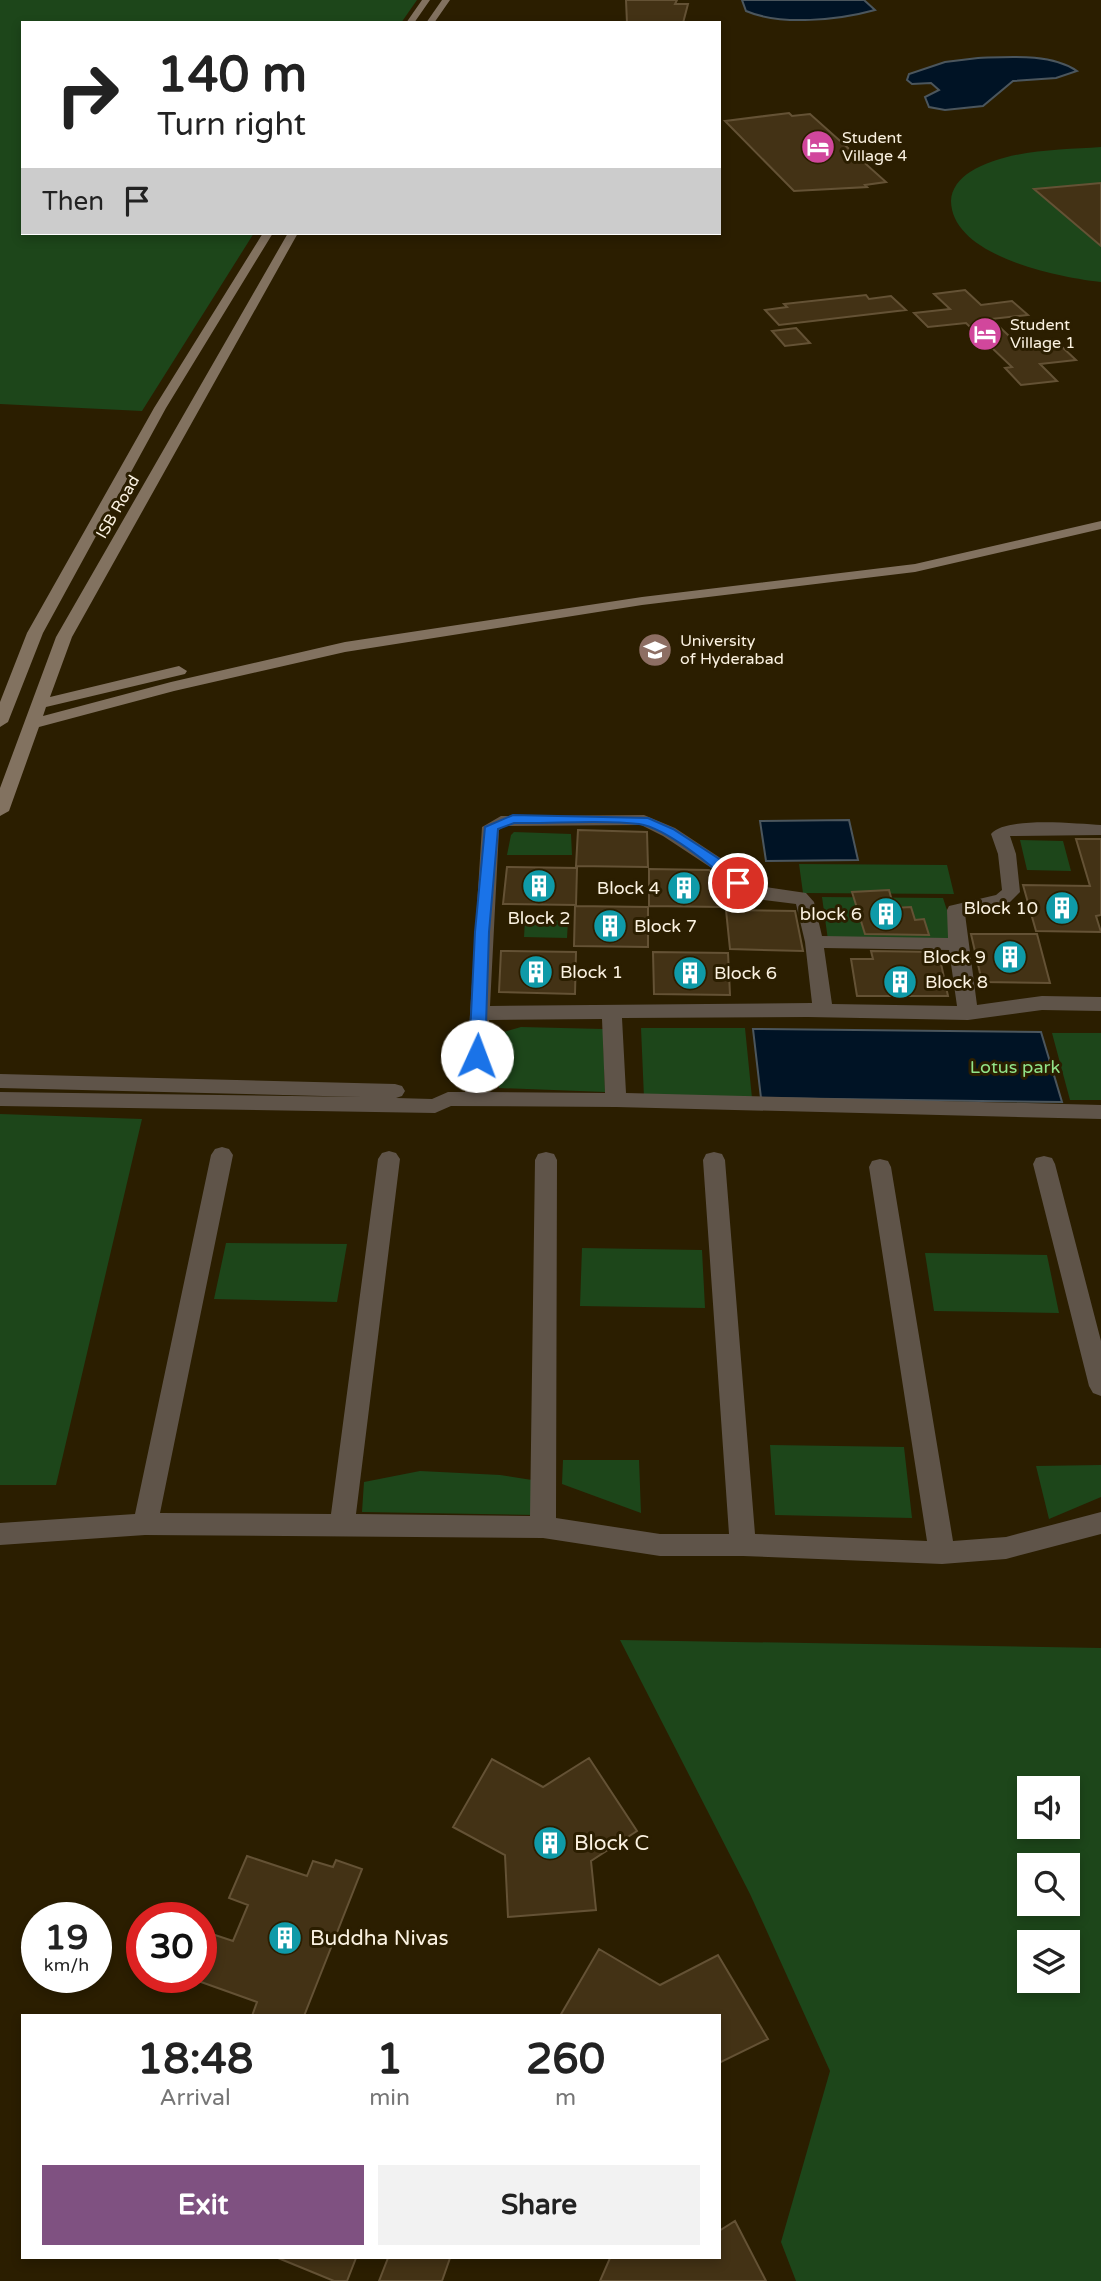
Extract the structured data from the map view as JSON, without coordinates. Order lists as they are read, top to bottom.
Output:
{
  "streets": {
    "main road": ["ISB Road"]
  },
  "parks": ["Lotus park"],
  "places": {
    "hotel": ["Student Village 4", "Student Village 1"],
    "school or university": ["University of Hyderabad"],
    "building": [
      "Block 2",
      "Block 4",
      "Block 10",
      "block 6",
      "Block 7",
      "Block 9",
      "Block 1",
      "Block 6",
      "Block 8",
      "Block C",
      "Buddha Nivas"
    ]
  },
  "page": {
    "turn": ["140 m", "Turn right"],
    "then": "Then",
    "speed": "19 km/h",
    "limit": "30",
    "eta": [
      "18:48",
      "Arrival",
      "1",
      "min",
      "260",
      "m"
    ],
    "buttons": ["Exit", "Share"]
  }
}
